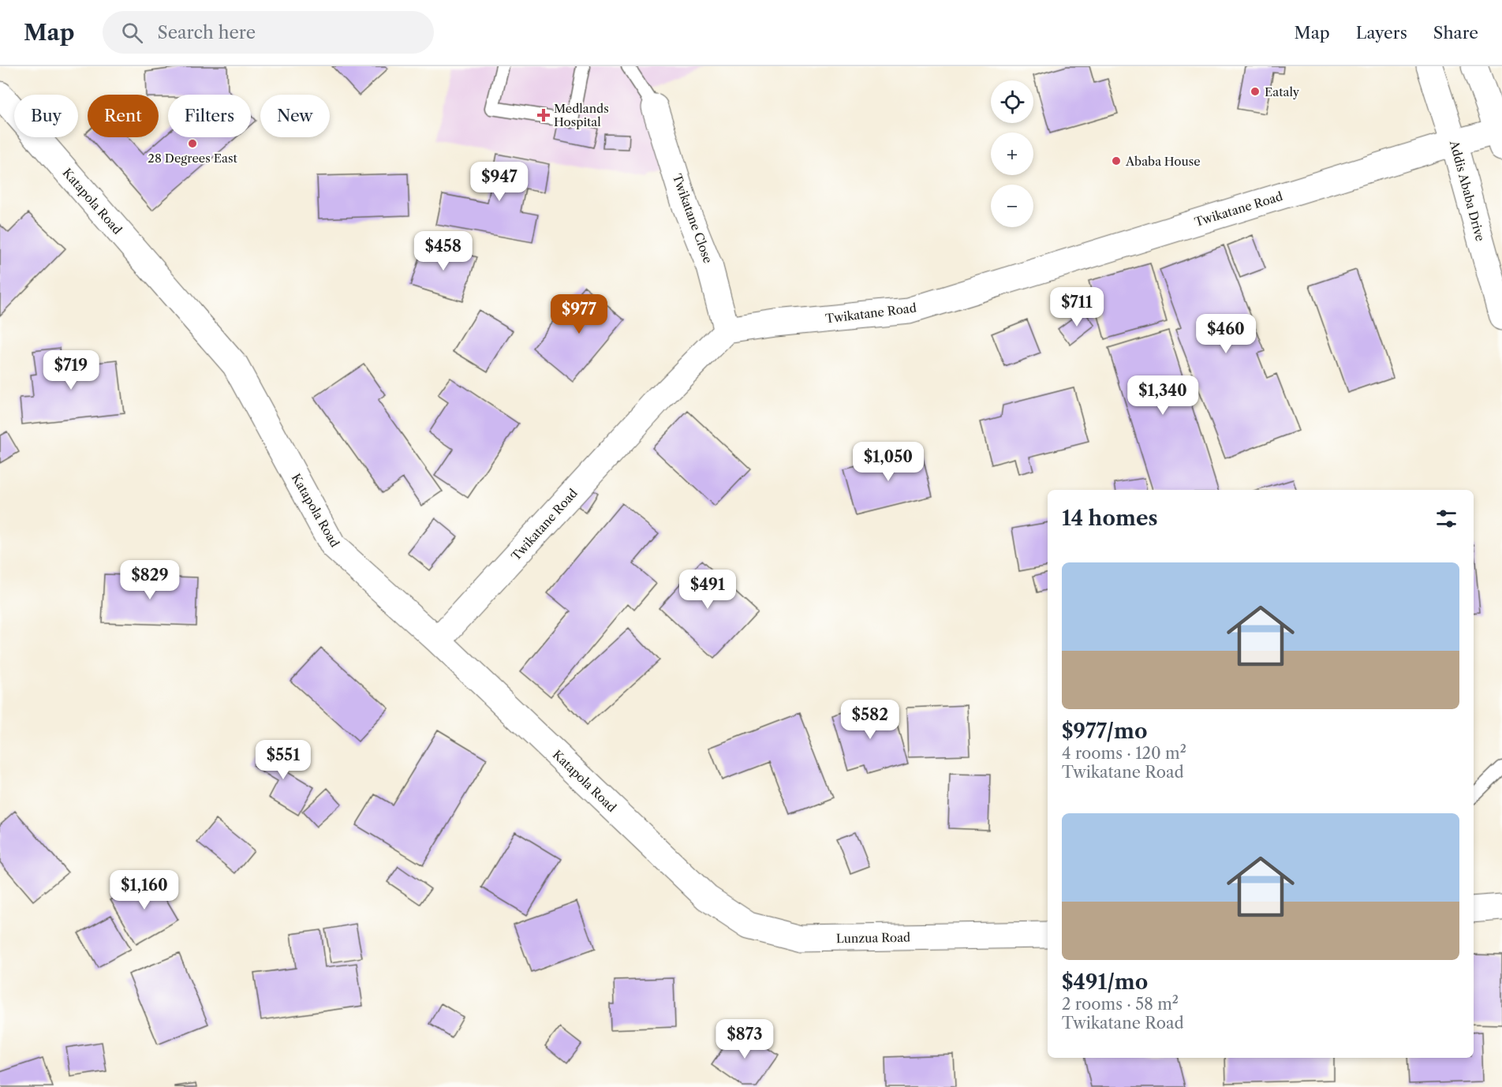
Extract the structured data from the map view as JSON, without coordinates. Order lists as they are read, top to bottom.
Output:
{
  "streets": {
    "street": [
      "Addis Ababa Drive",
      "Katapola Road",
      "Twikatane Road",
      "Twikatane Close",
      "Lunzua Road"
    ]
  },
  "crossings": [
    ["Addis Ababa Drive", "Twikatane Road"],
    ["Katapola Road", "Twikatane Road"],
    ["Katapola Road", "Lunzua Road"],
    ["Twikatane Road", "Twikatane Close"]
  ],
  "places": {
    "other": ["Eataly", "28 Degrees East", "Ababa House"],
    "health": ["Medlands Hospital"]
  },
  "page": {
    "header": "Map",
    "search": "Search here",
    "nav": ["Map", "Layers", "Share"],
    "map_buttons": ["+", "−"],
    "chip": [
      "Buy",
      "Rent",
      "Filters",
      "New"
    ],
    "price": [
      "$947",
      "$458",
      "$711",
      "$977",
      "$460",
      "$719",
      "$1,340",
      "$1,050",
      "$829",
      "$491",
      "$582",
      "$551",
      "$1,160",
      "$873"
    ],
    "heading": "14 homes",
    "list": [
      {
        "name": "$977/mo",
        "note": "4 rooms · 120 m² · Twikatane Road"
      },
      {
        "name": "$491/mo",
        "note": "2 rooms · 58 m² · Twikatane Road"
      }
    ]
  }
}
